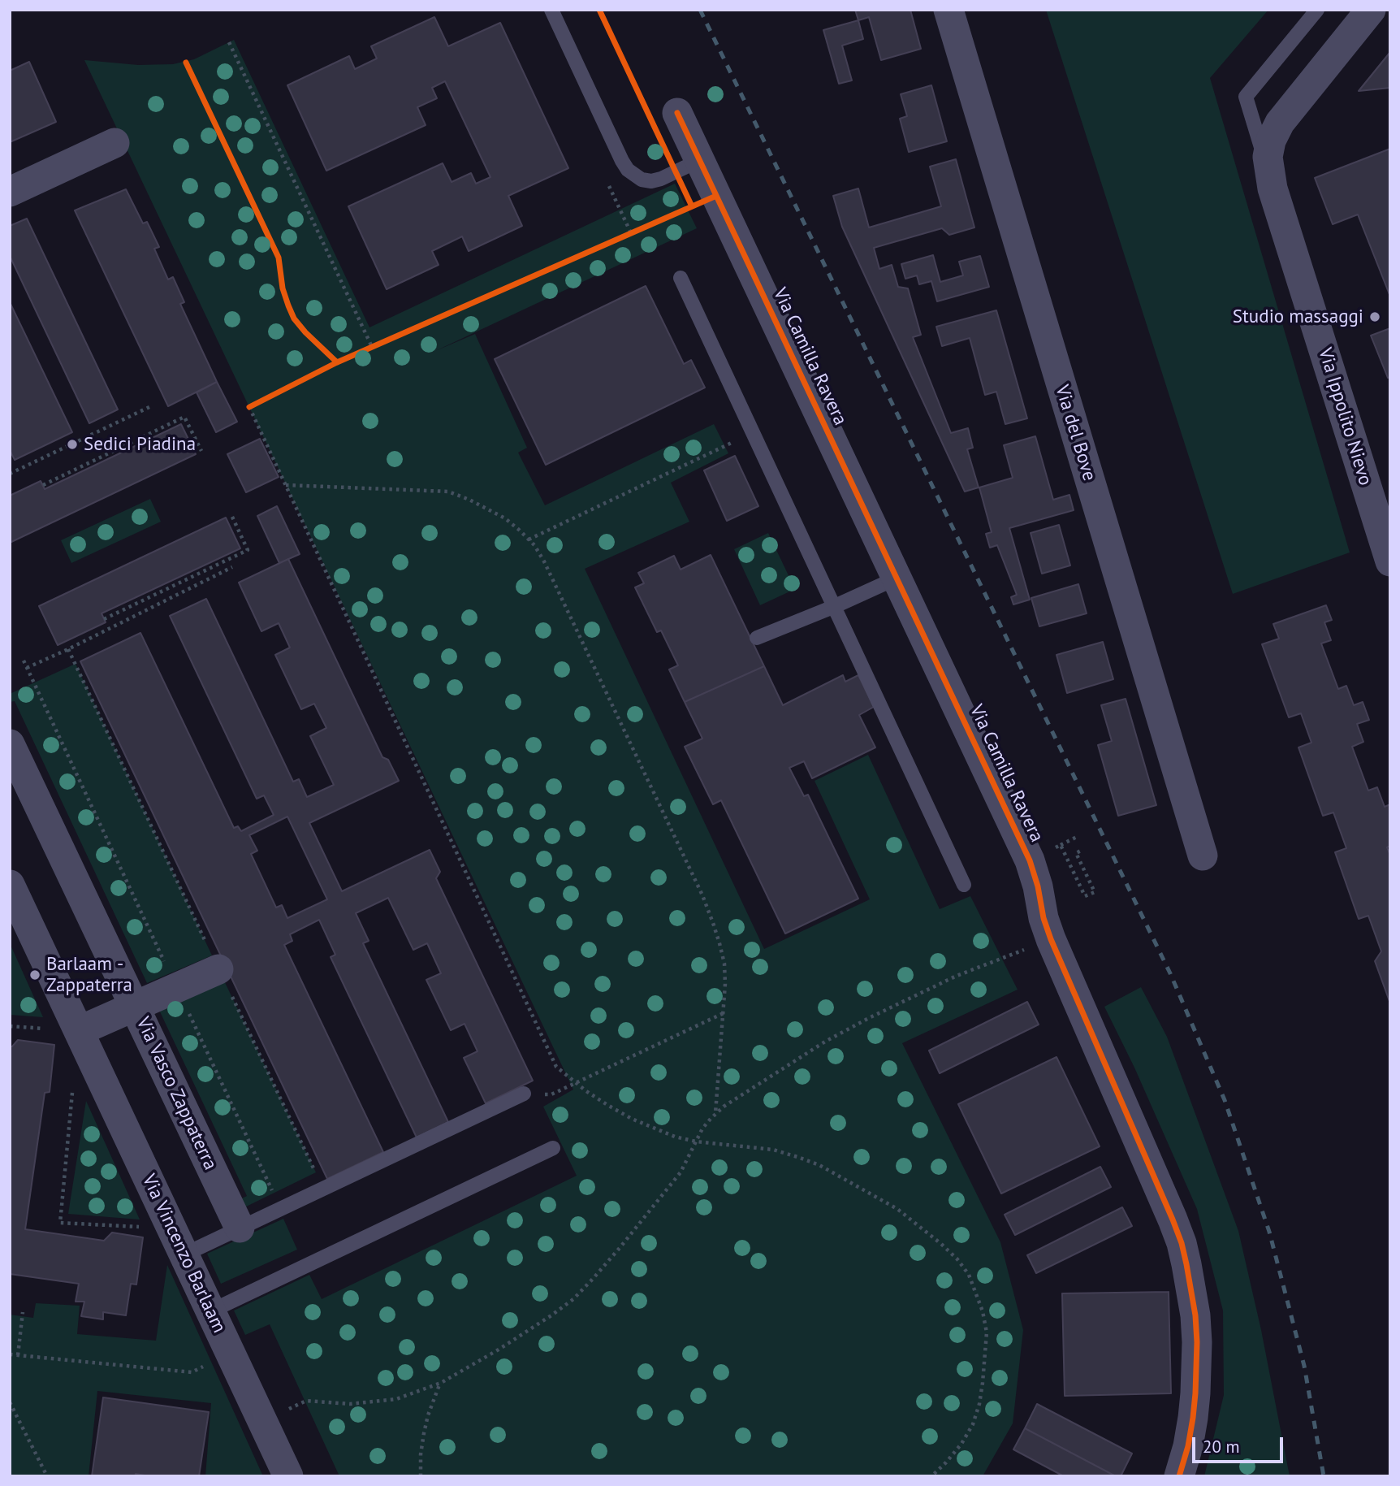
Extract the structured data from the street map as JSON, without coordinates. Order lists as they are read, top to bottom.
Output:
{
  "streets": {
    "street": [
      "Via Camilla Ravera",
      "Via Ippolito Nievo",
      "Via del Bove",
      "Via Vasco Zappaterra",
      "Via Vincenzo Barlaam"
    ]
  },
  "places": ["Studio massaggi", "Sedici Piadina", "Barlaam - Zappaterra"],
  "scale_bar": "20 m"
}
